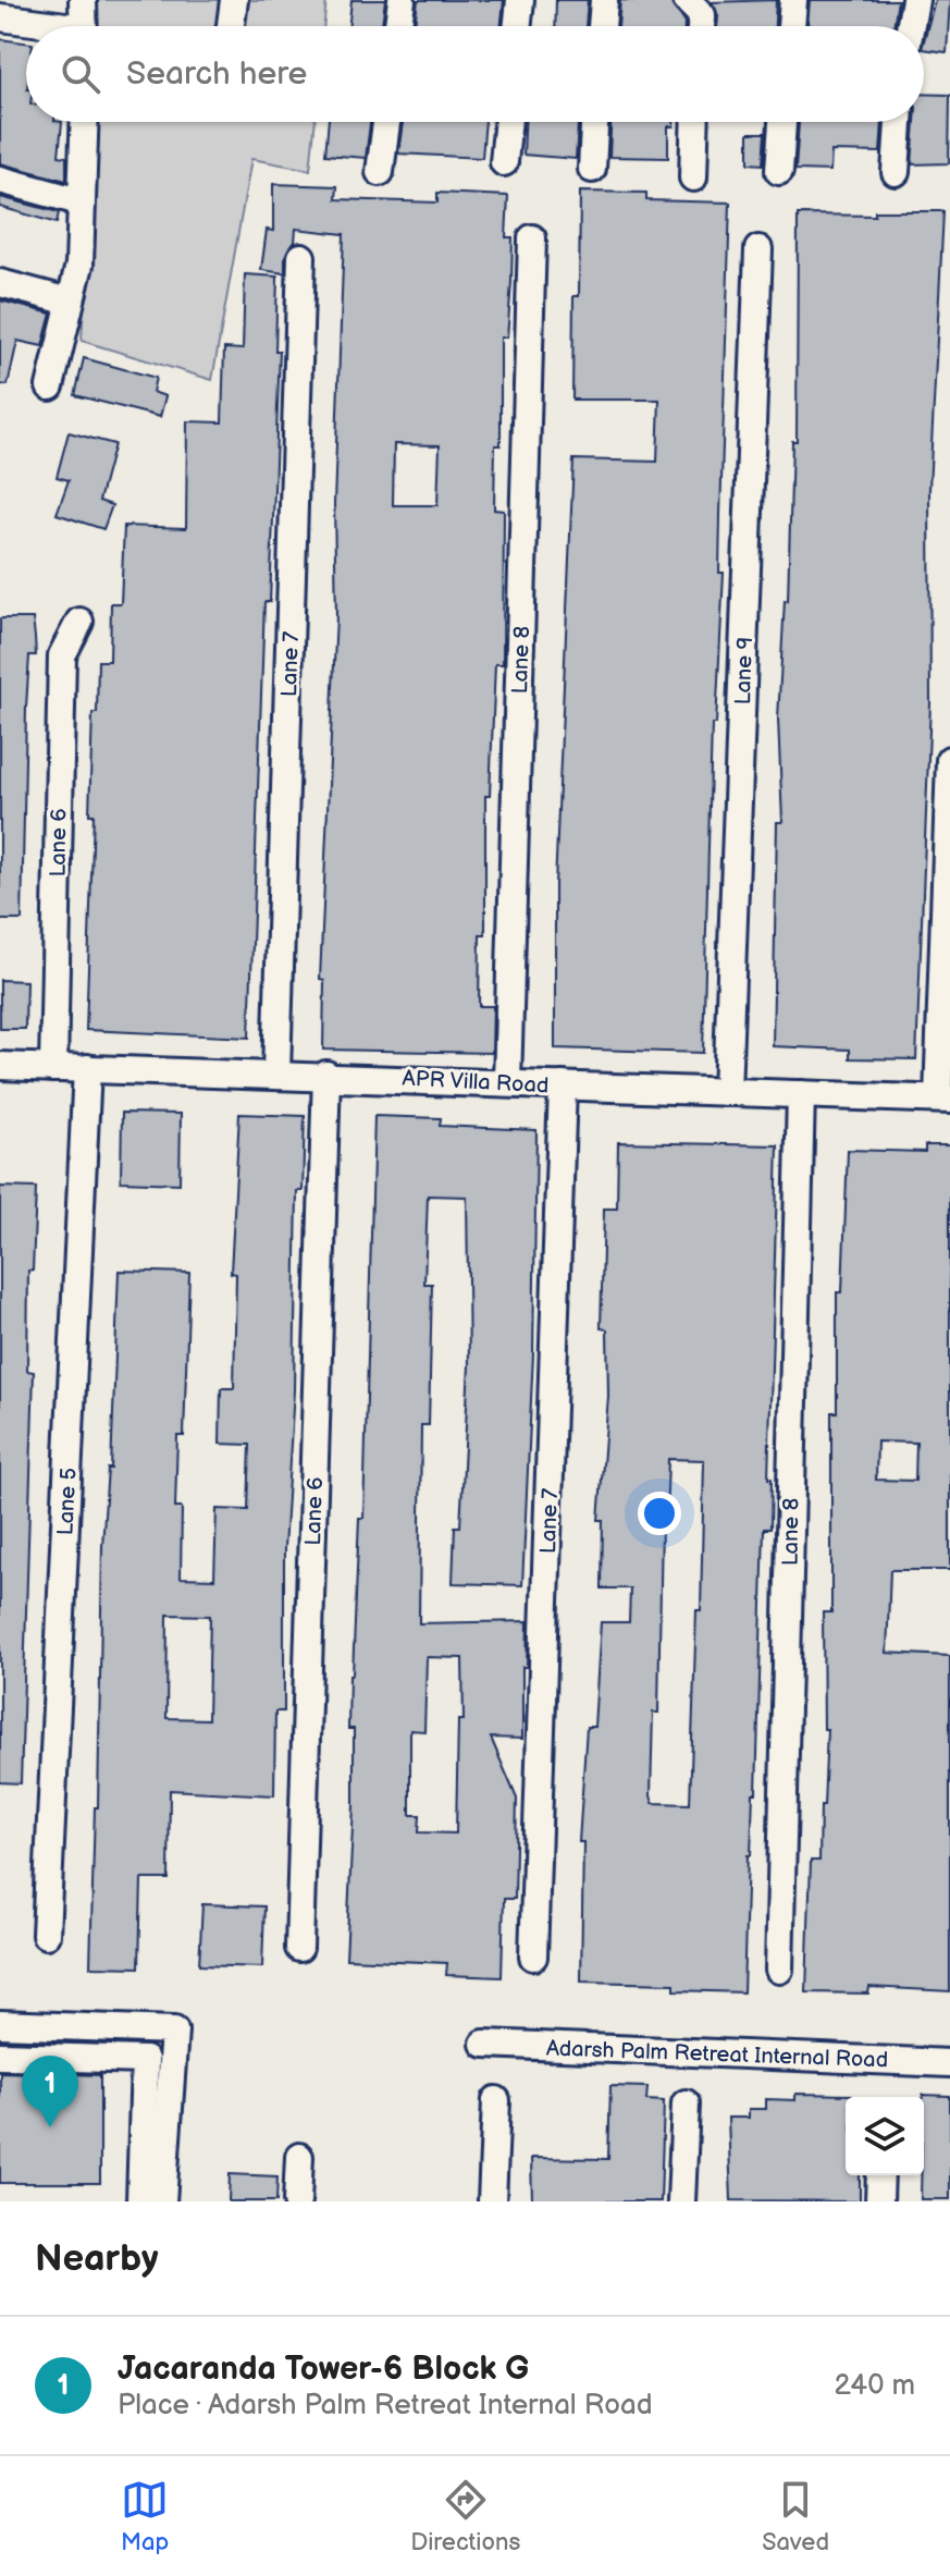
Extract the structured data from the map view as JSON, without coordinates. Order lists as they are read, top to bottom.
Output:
{
  "streets": {
    "street": [
      "Lane 8",
      "Lane 7",
      "Lane 9",
      "Lane 6",
      "APR Villa Road",
      "Lane 5",
      "Adarsh Palm Retreat Internal Road"
    ]
  },
  "crossings": [
    ["Lane 8", "APR Villa Road"],
    ["Lane 7", "APR Villa Road"],
    ["Lane 9", "APR Villa Road"],
    ["Lane 6", "APR Villa Road"],
    ["APR Villa Road", "Lane 5"]
  ],
  "page": {
    "search": "Search here",
    "pins": "1",
    "heading": "Nearby",
    "list": [
      {
        "mark": "1",
        "name": "Jacaranda Tower-6 Block G",
        "note": "Place · Adarsh Palm Retreat Internal Road",
        "value": "240 m"
      }
    ],
    "nav": ["Map", "Directions", "Saved"]
  }
}
